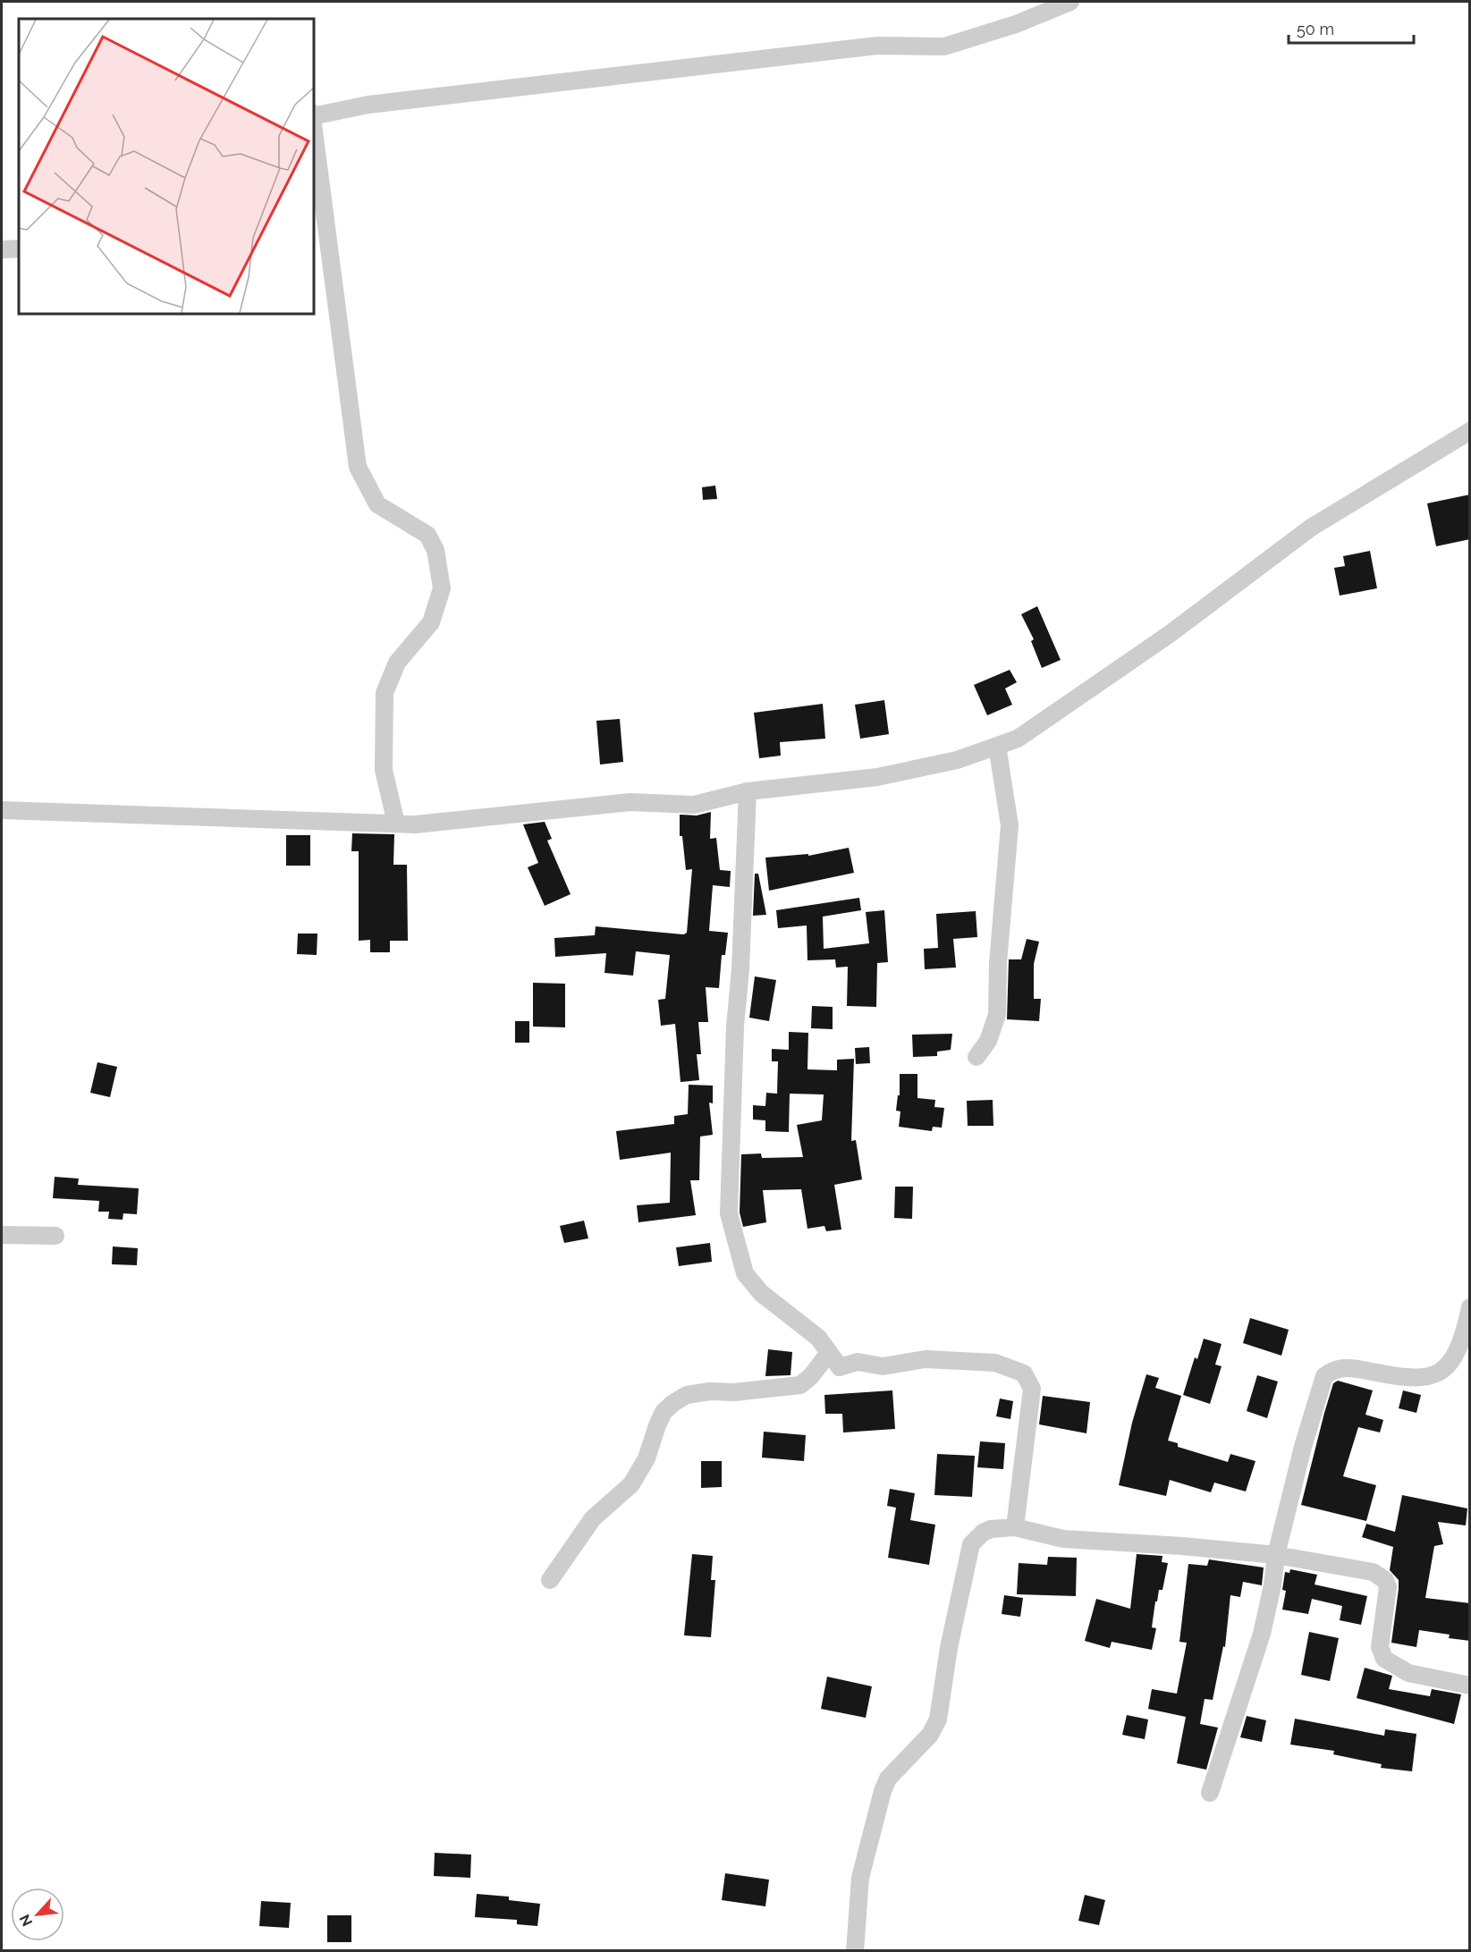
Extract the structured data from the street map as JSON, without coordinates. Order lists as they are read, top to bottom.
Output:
{
  "scale_bar": "50 m",
  "north": "bottom left"
}
